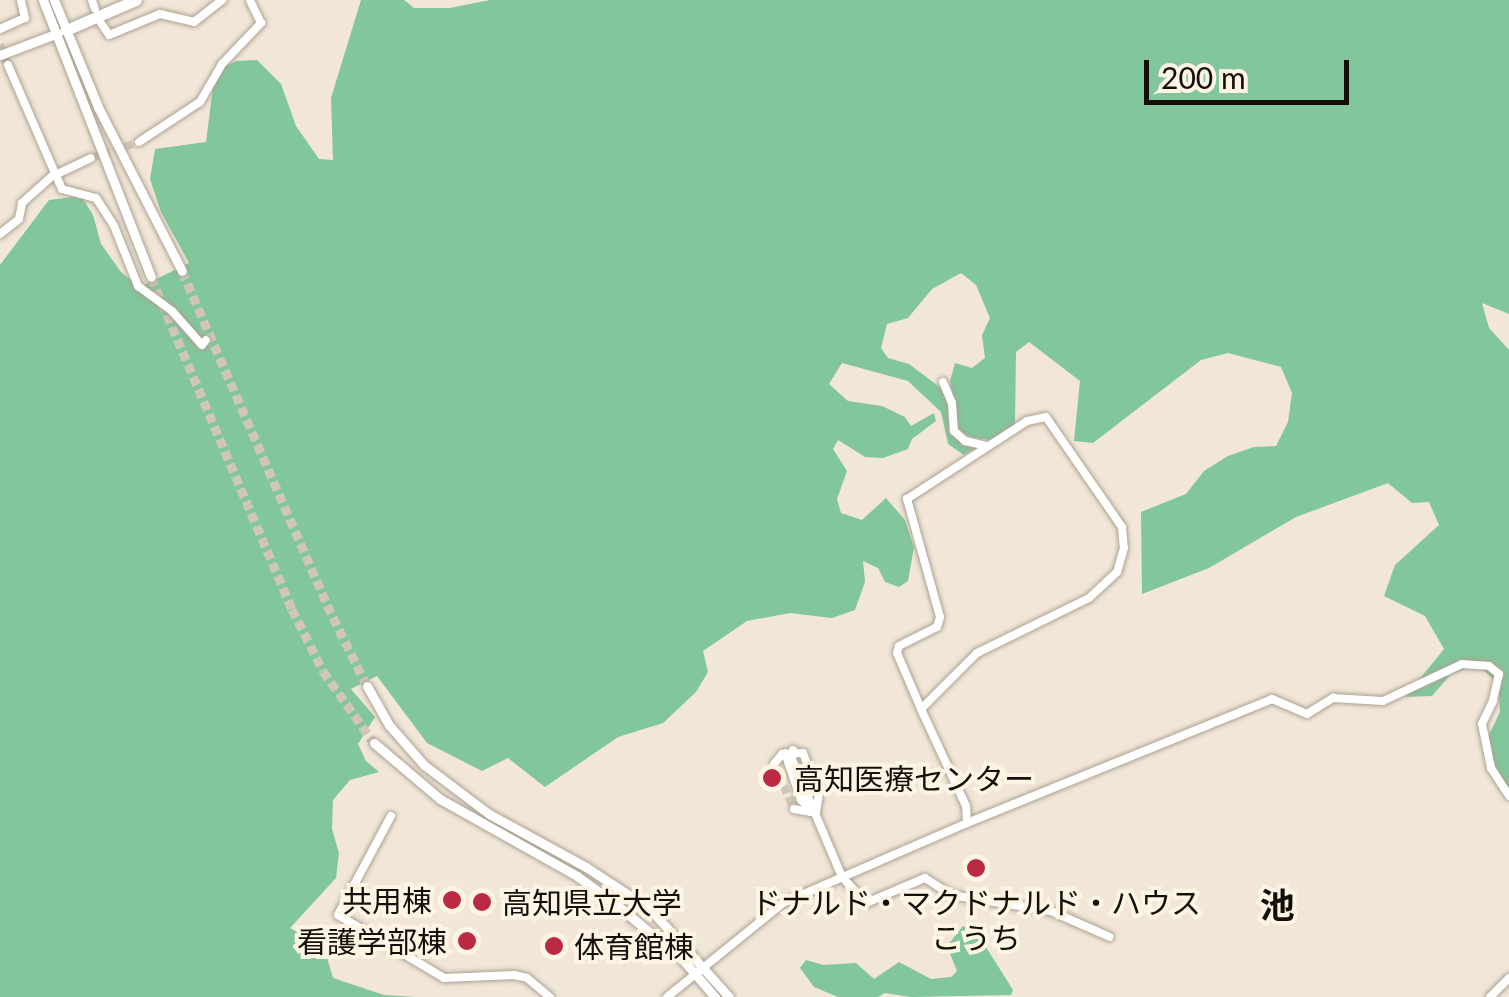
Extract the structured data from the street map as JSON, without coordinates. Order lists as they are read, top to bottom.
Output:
{
  "districts": ["池"],
  "places": [
    "高知医療センター",
    "ドナルド・マクドナルド・ハウス こうち",
    "共用棟",
    "高知県立大学",
    "看護学部棟",
    "体育館棟"
  ],
  "scale_bar": "200 m"
}
